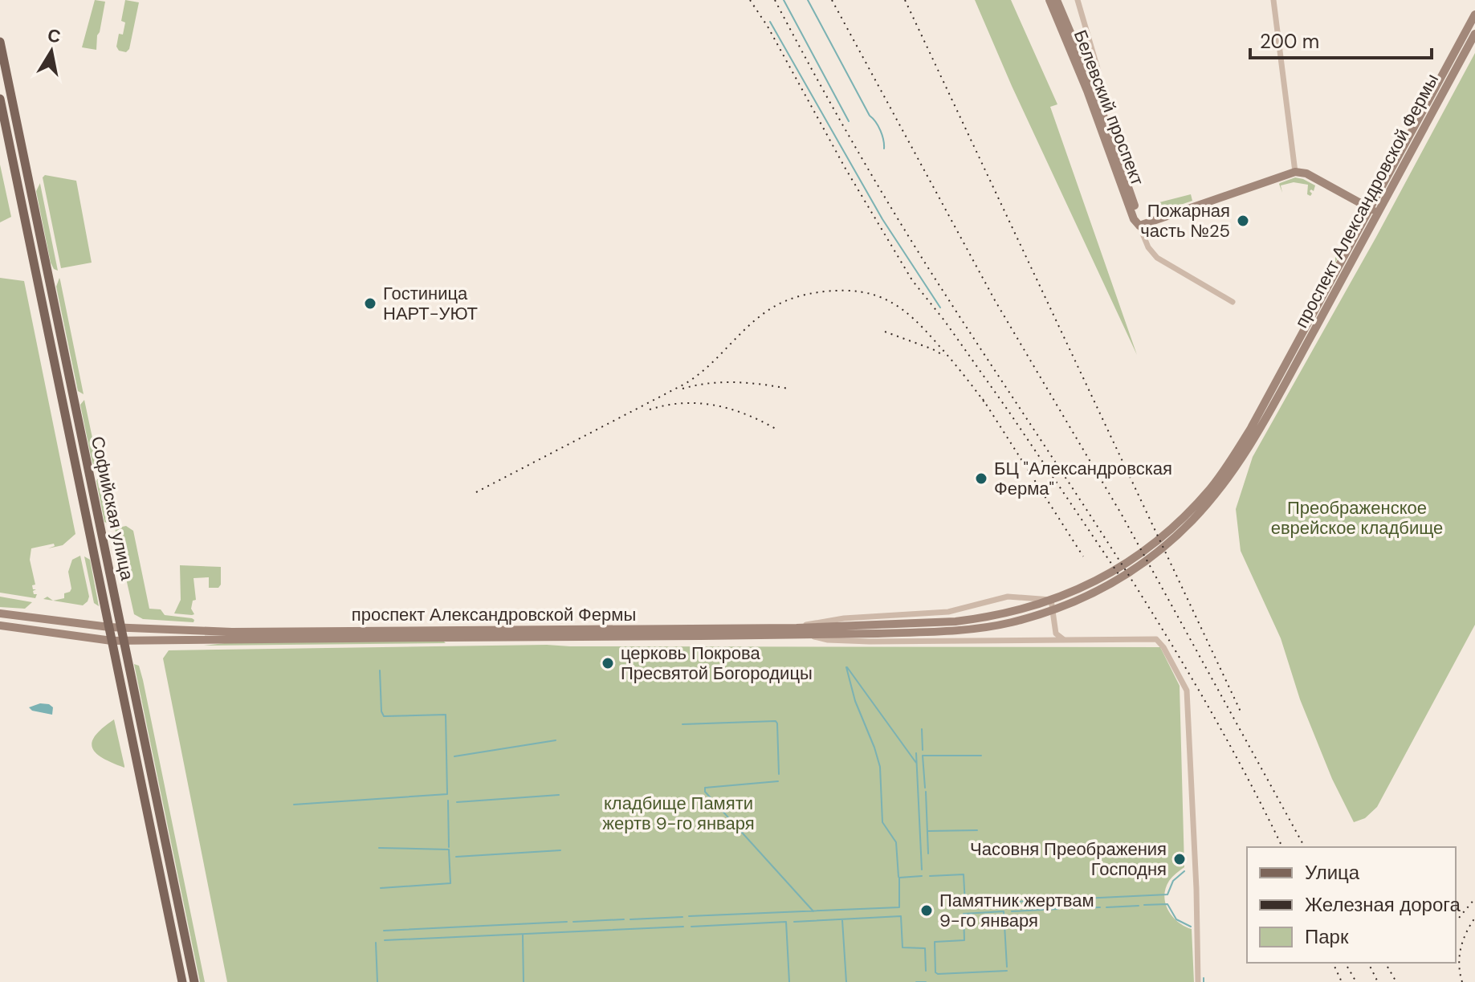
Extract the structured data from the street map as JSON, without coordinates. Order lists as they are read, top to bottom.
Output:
{
  "streets": {
    "main road": ["Белевский проспект", "проспект Александровской Фермы", "Софийская улица"]
  },
  "crossings": [
    ["проспект Александровской Фермы", "Софийская улица"]
  ],
  "parks": ["Преображенское еврейское кладбище", "кладбище Памяти жертв 9-го января"],
  "places": [
    "Пожарная часть №25",
    "Гостиница НАРТ-УЮТ",
    "БЦ \"Александровская Ферма\"",
    "церковь Покрова Пресвятой Богородицы",
    "Часовня Преображения Господня",
    "Памятник жертвам 9-го января"
  ],
  "legend": ["Улица", "Железная дорога", "Парк"],
  "scale_bar": "200 m",
  "north": "top"
}
